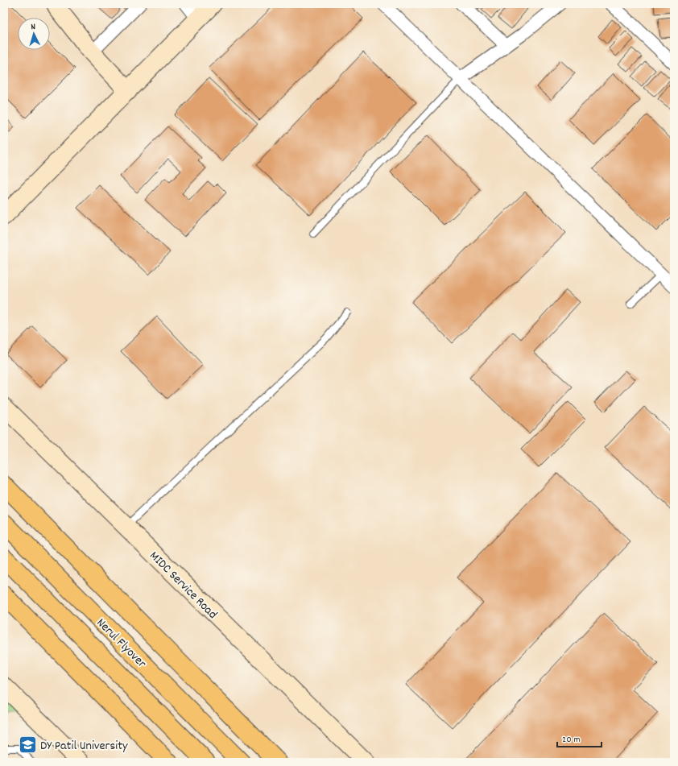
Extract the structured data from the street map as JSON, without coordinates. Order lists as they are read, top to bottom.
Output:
{
  "streets": {
    "highway": ["Nerul Flyover"],
    "street": ["MIDC Service Road"]
  },
  "places": {
    "school or university": ["DY Patil University"]
  },
  "scale_bar": "20 m",
  "north": "top"
}
